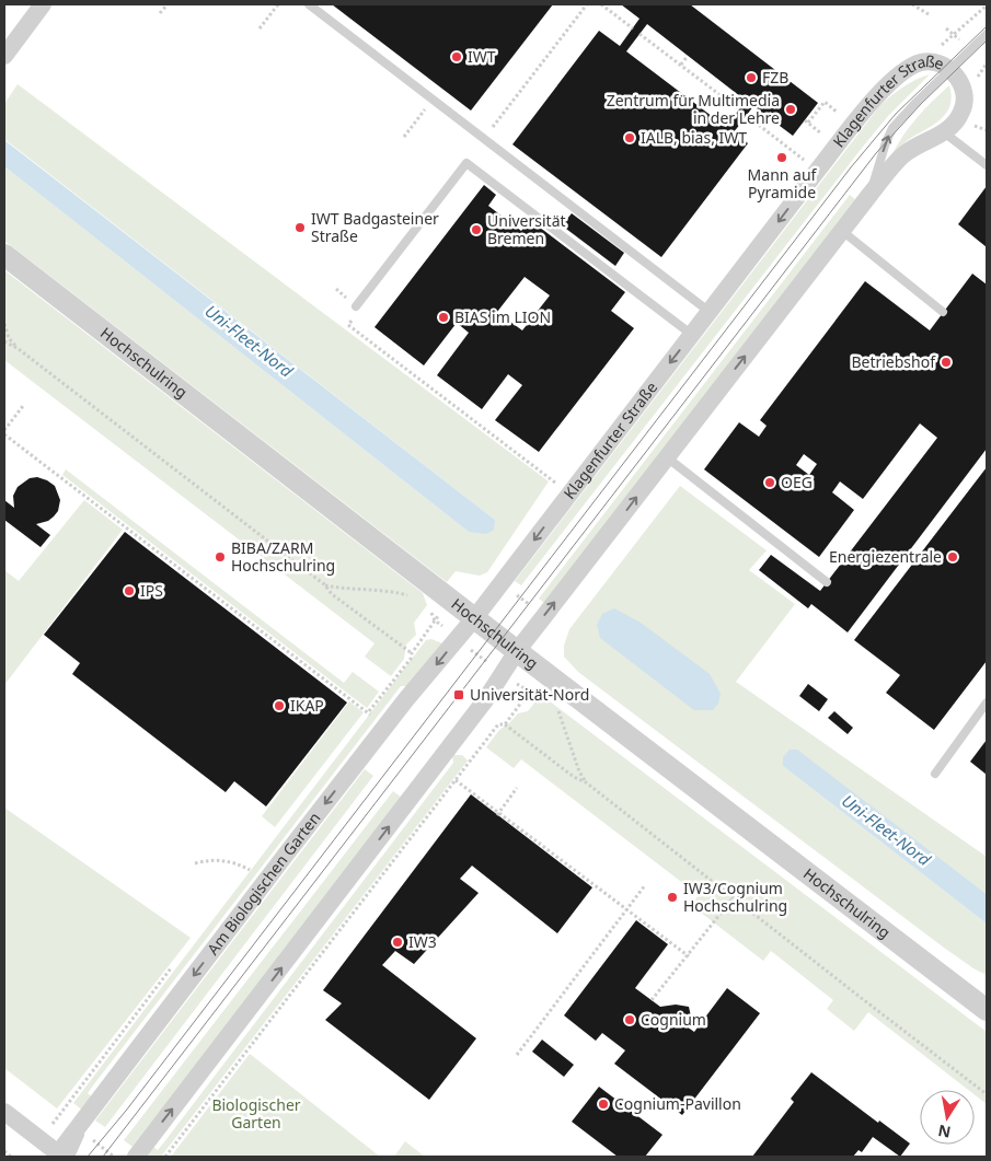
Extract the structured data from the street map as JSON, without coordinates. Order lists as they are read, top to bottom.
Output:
{
  "streets": {
    "street": ["Klagenfurter Straße", "Hochschulring", "Am Biologischen Garten"]
  },
  "crossings": [
    ["Klagenfurter Straße", "Hochschulring"],
    ["Klagenfurter Straße", "Am Biologischen Garten"],
    ["Hochschulring", "Am Biologischen Garten"]
  ],
  "water": ["Uni-Fleet-Nord"],
  "parks": ["Biologischer Garten"],
  "places": {
    "other": [
      "IWT",
      "FZB",
      "Zentrum für Multimedia in der Lehre",
      "IALB, bias, IWT",
      "Mann auf Pyramide",
      "IWT Badgasteiner Straße",
      "Universität Bremen",
      "BIAS im LION",
      "Betriebshof",
      "OEG",
      "BIBA/ZARM Hochschulring",
      "Energiezentrale",
      "IPS",
      "IKAP",
      "IW3/Cognium Hochschulring",
      "IW3",
      "Cognium",
      "Cognium-Pavillon"
    ],
    "transit": ["Universität-Nord"]
  },
  "north": "bottom"
}
